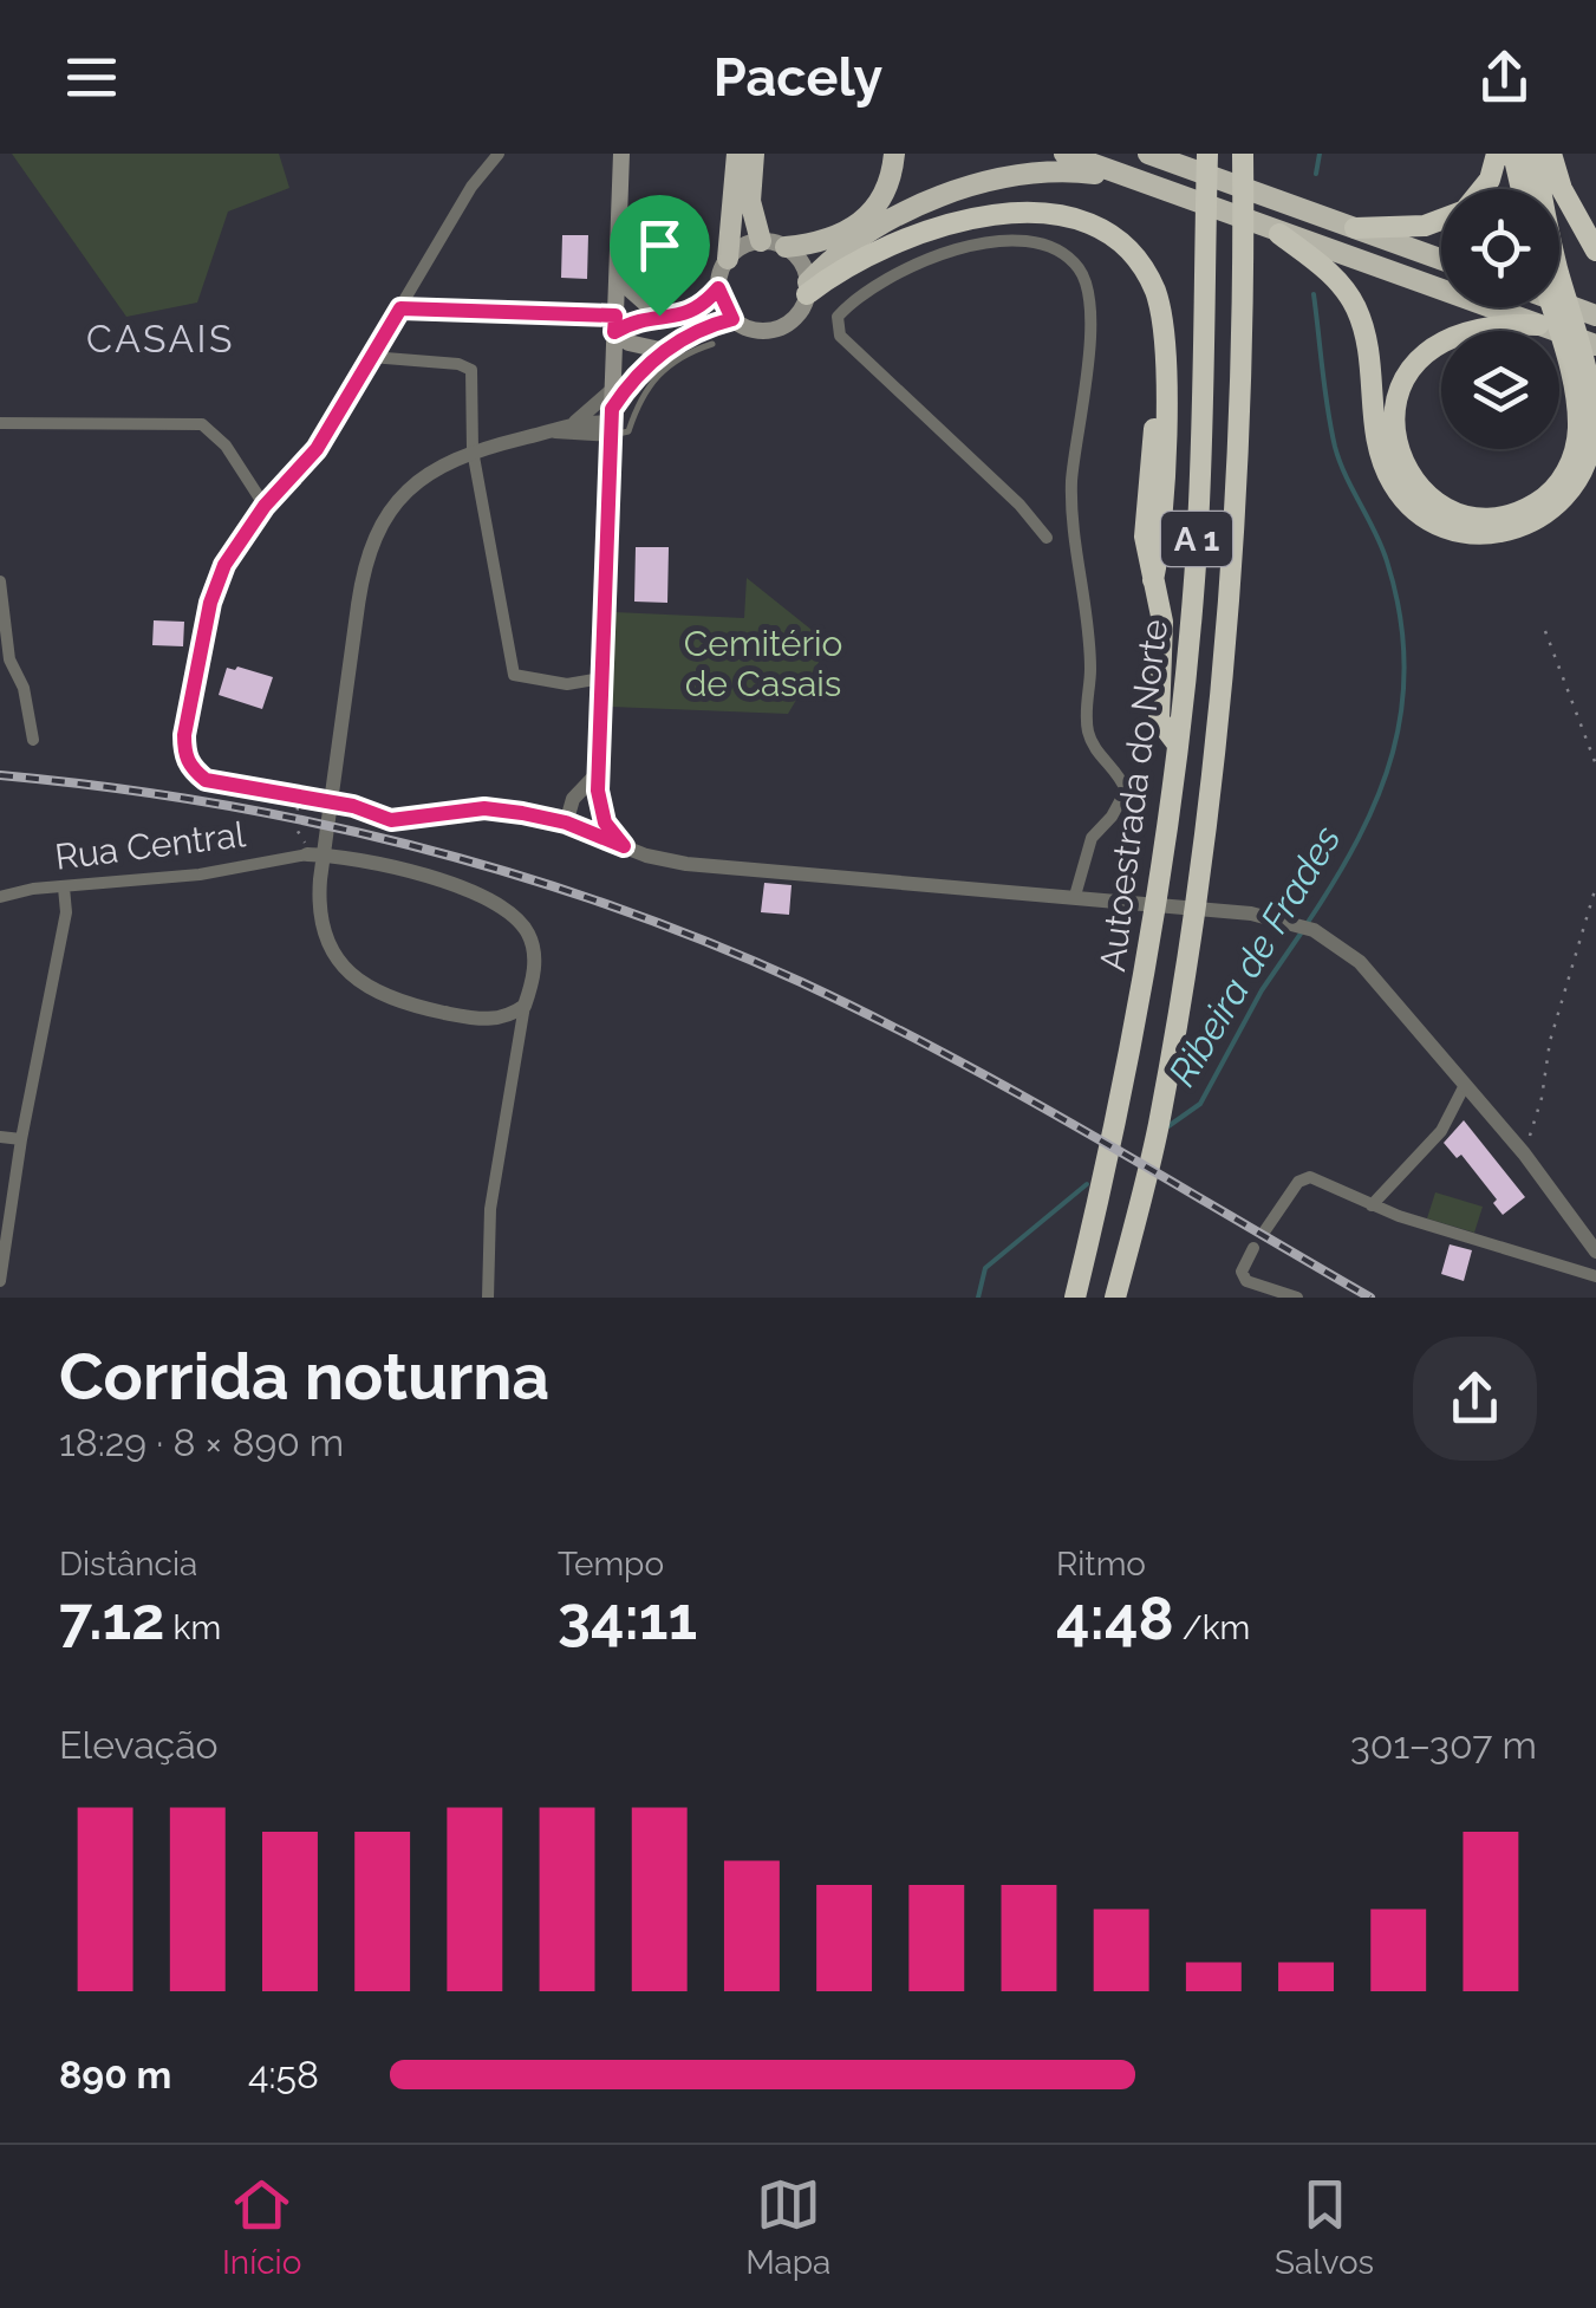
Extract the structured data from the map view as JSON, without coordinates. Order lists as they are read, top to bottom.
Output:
{
  "streets": {
    "highway": ["A 1", "Autoestrada do Norte"],
    "street": ["Rua Central"]
  },
  "districts": ["CASAIS"],
  "water": ["Ribeira de Frades"],
  "parks": ["Cemitério de Casais"],
  "page": {
    "header": "Pacely",
    "heading": ["Corrida noturna", "18:29 · 8 × 890 m"],
    "stats": [
      ["Distância", "7.12 km"],
      ["Tempo", "34:11"],
      ["Ritmo", "4:48 /km"]
    ],
    "chart": ["Elevação", "301–307 m"],
    "list": [
      {
        "name": "890 m",
        "note": "4:58"
      }
    ],
    "tabs": ["Início", "Mapa", "Salvos"]
  }
}
